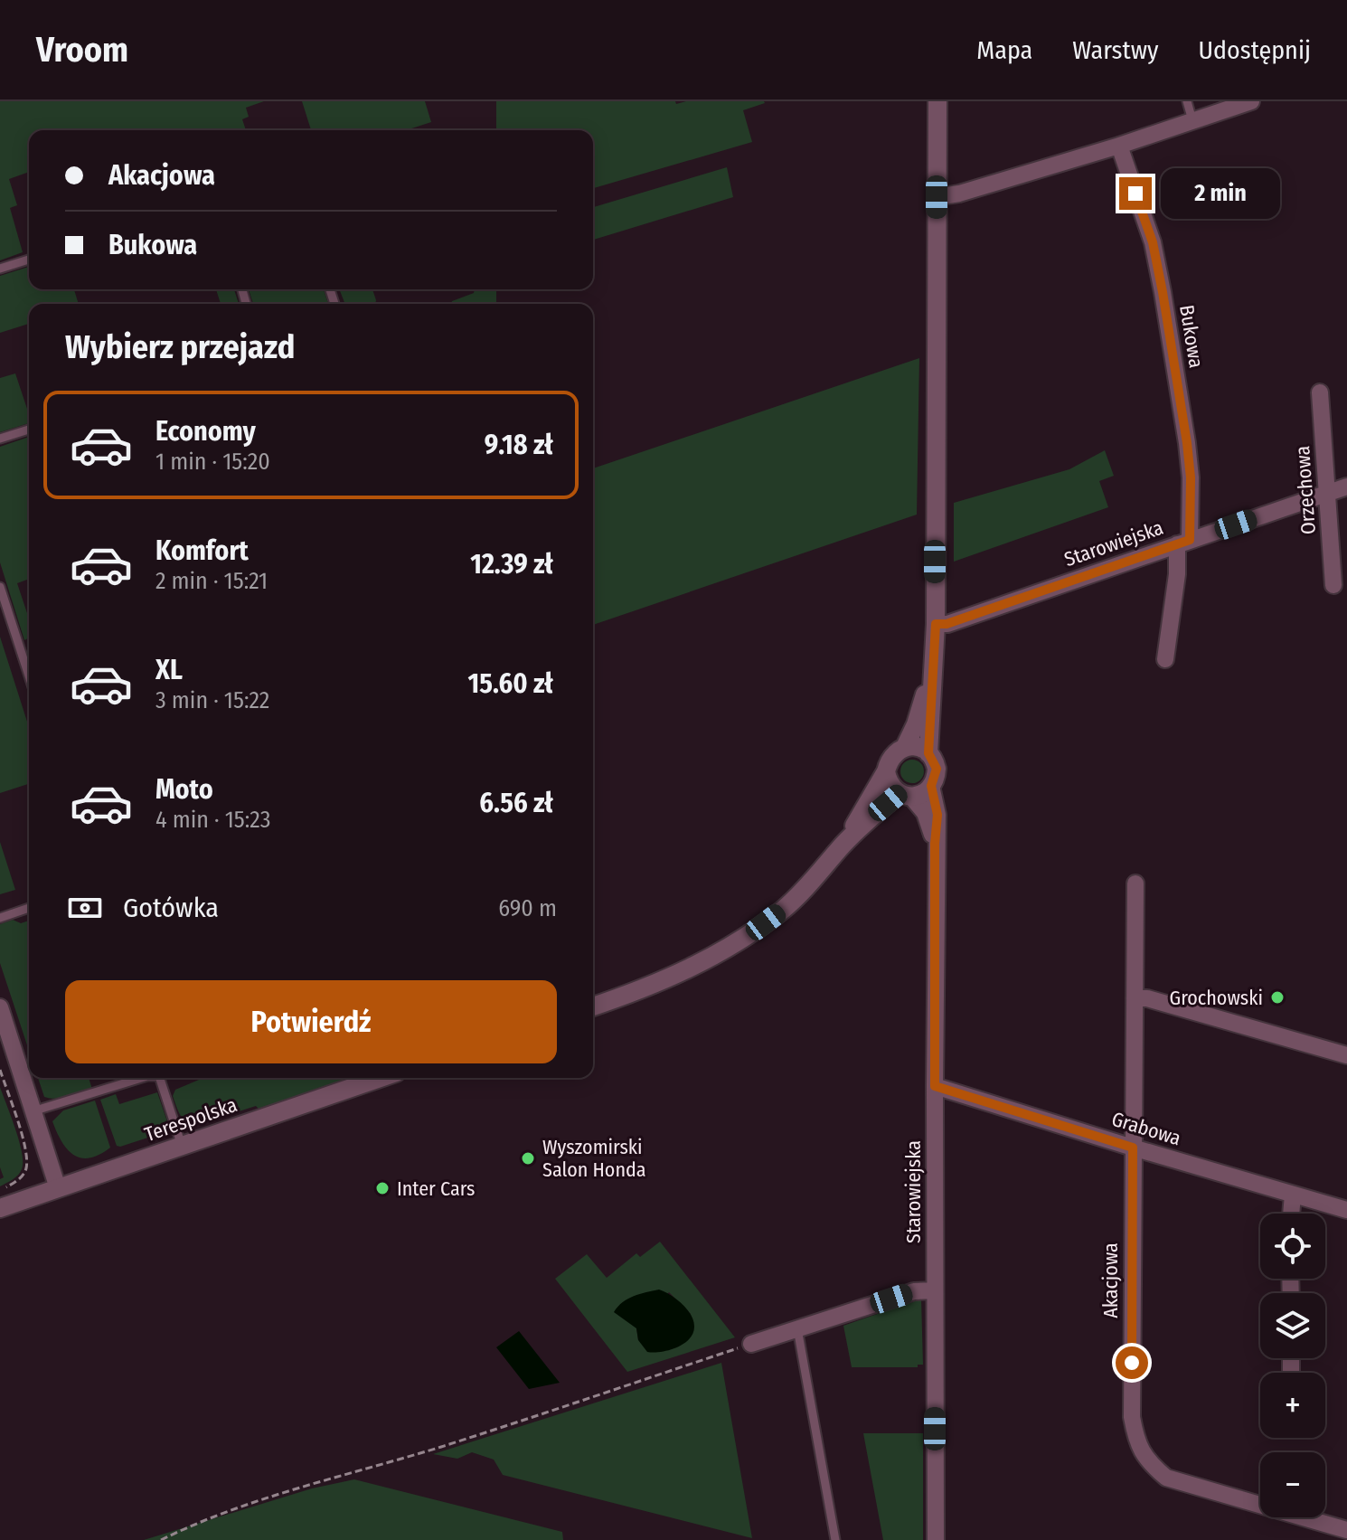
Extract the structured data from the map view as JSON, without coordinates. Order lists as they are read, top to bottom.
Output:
{
  "streets": {
    "street": [
      "Bukowa",
      "Orzechowa",
      "Starowiejska",
      "Terespolska",
      "Grabowa",
      "Akacjowa"
    ]
  },
  "crossings": [
    ["Bukowa", "Starowiejska"],
    ["Orzechowa", "Starowiejska"],
    ["Starowiejska", "Grabowa"],
    ["Grabowa", "Akacjowa"]
  ],
  "places": ["Grochowski", "Wyszomirski Salon Honda", "Inter Cars"],
  "page": {
    "header": "Vroom",
    "nav": ["Mapa", "Warstwy", "Udostępnij"],
    "banner": ["Akacjowa", "Bukowa"],
    "bubble": "2 min",
    "heading": "Wybierz przejazd",
    "list": [
      {
        "name": "Economy",
        "note": "1 min · 15:20",
        "value": "9.18 zł"
      },
      {
        "name": "Komfort",
        "note": "2 min · 15:21",
        "value": "12.39 zł"
      },
      {
        "name": "XL",
        "note": "3 min · 15:22",
        "value": "15.60 zł"
      },
      {
        "name": "Moto",
        "note": "4 min · 15:23",
        "value": "6.56 zł"
      }
    ],
    "pay": ["Gotówka", "690 m"],
    "buttons": "Potwierdź",
    "map_buttons": ["+", "−"]
  }
}
